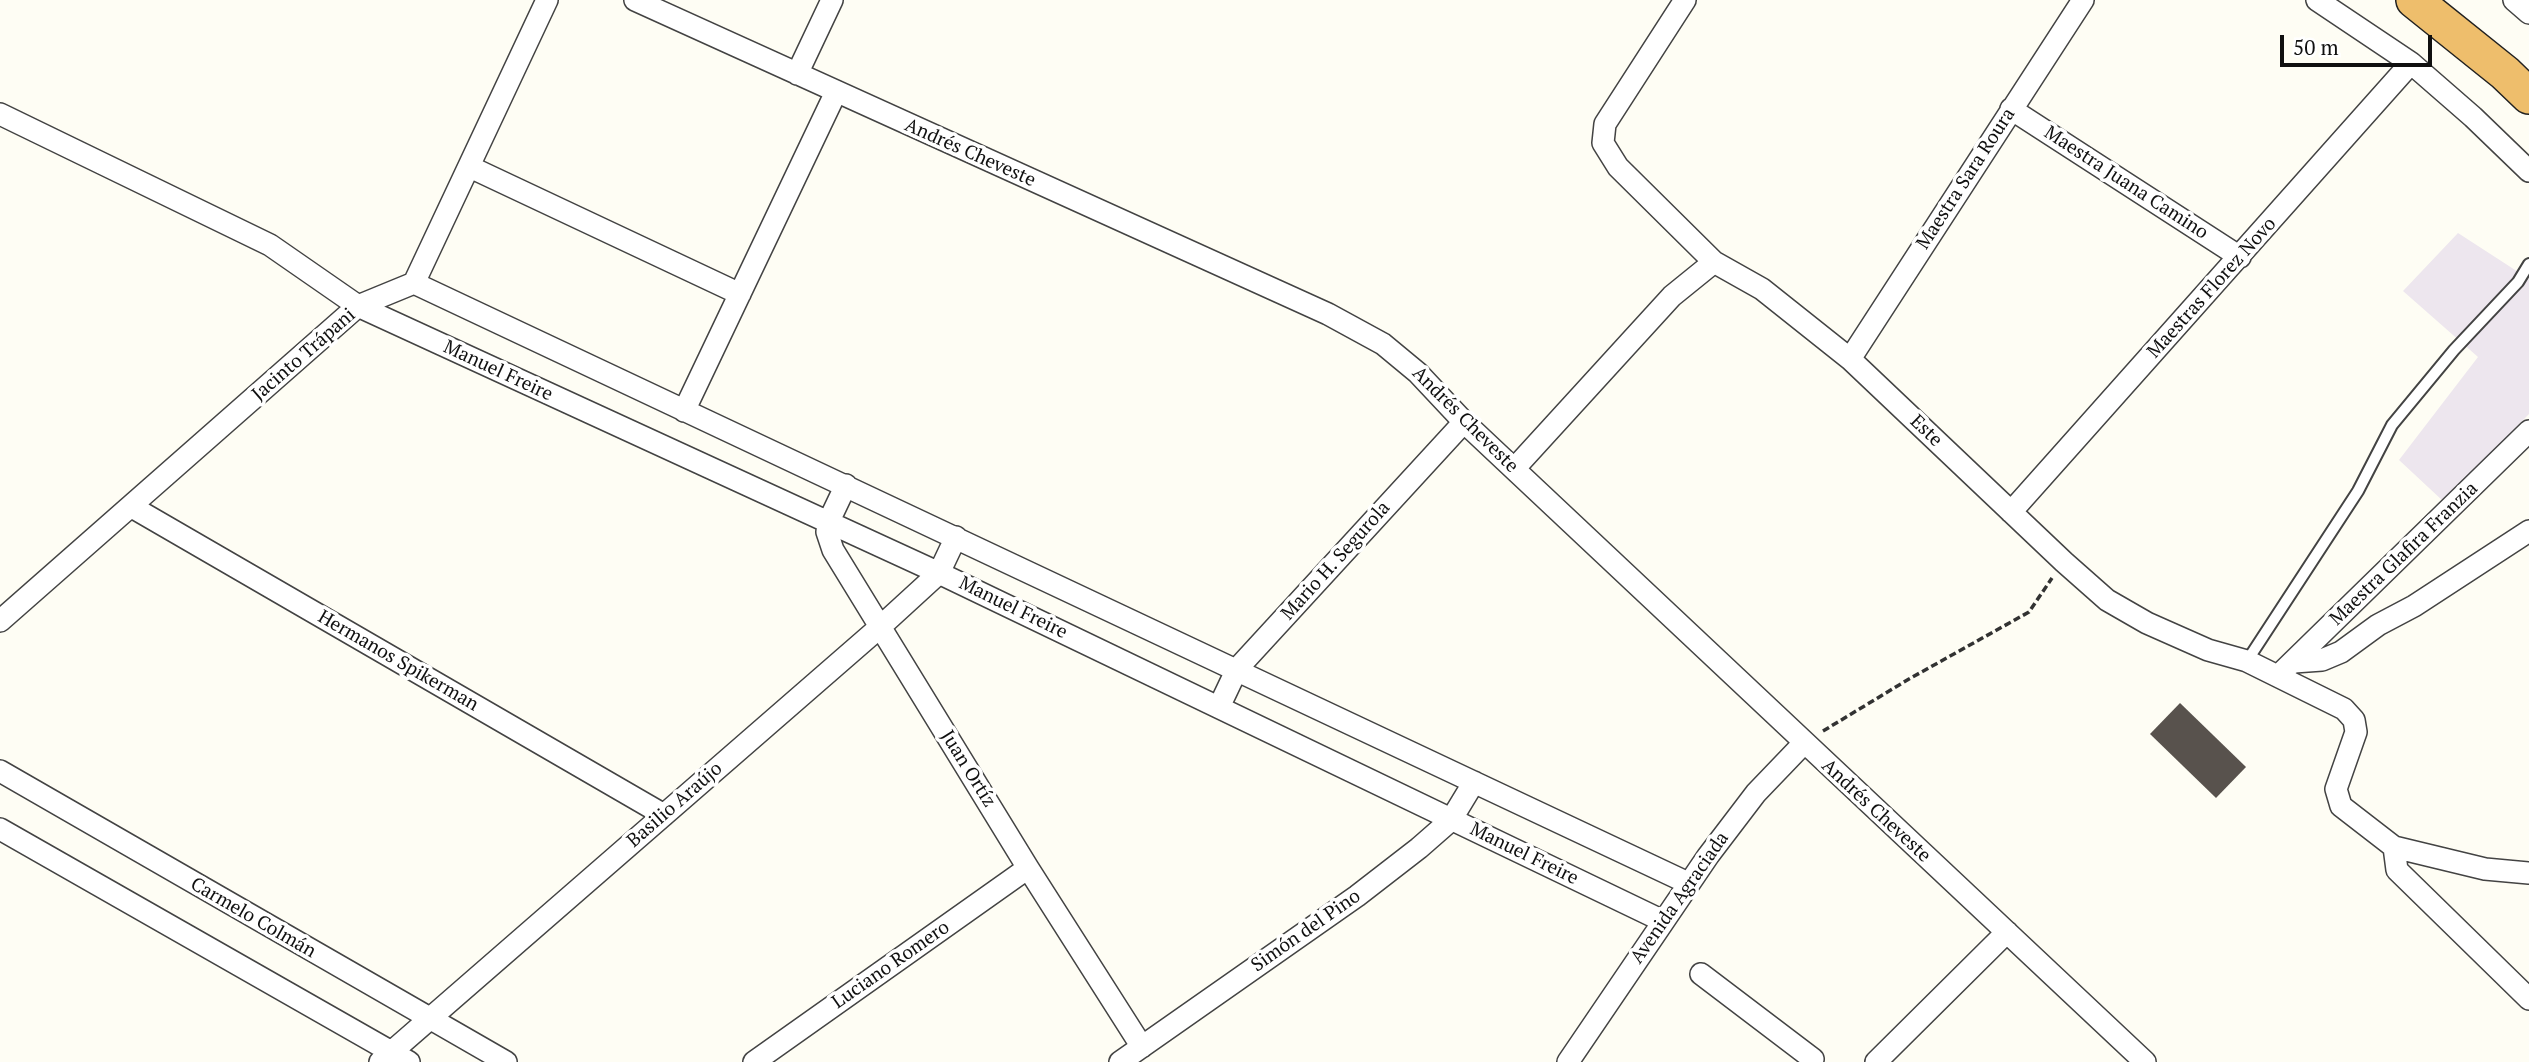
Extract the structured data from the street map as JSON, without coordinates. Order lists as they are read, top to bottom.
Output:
{
  "streets": {
    "street": [
      "Andrés Cheveste",
      "Maestra Sara Roura",
      "Maestra Juana Camino",
      "Maestras Florez Novo",
      "Jacinto Trápani",
      "Manuel Freire",
      "Este",
      "Maestra Glafira Franzia",
      "Mario H. Segurola",
      "Hermanos Spikerman",
      "Juan Ortíz",
      "Basilio Araújo",
      "Avenida Agraciada",
      "Carmelo Colmán",
      "Simón del Pino",
      "Luciano Romero"
    ]
  },
  "crossings": [
    ["Andrés Cheveste", "Mario H. Segurola"],
    ["Andrés Cheveste", "Avenida Agraciada"],
    ["Maestra Sara Roura", "Maestra Juana Camino"],
    ["Maestra Sara Roura", "Este"],
    ["Maestra Juana Camino", "Maestras Florez Novo"],
    ["Maestras Florez Novo", "Este"],
    ["Jacinto Trápani", "Manuel Freire"],
    ["Jacinto Trápani", "Hermanos Spikerman"],
    ["Manuel Freire", "Mario H. Segurola"],
    ["Manuel Freire", "Juan Ortíz"],
    ["Manuel Freire", "Basilio Araújo"],
    ["Manuel Freire", "Avenida Agraciada"],
    ["Manuel Freire", "Simón del Pino"],
    ["Este", "Maestra Glafira Franzia"],
    ["Hermanos Spikerman", "Basilio Araújo"],
    ["Juan Ortíz", "Basilio Araújo"],
    ["Juan Ortíz", "Simón del Pino"],
    ["Juan Ortíz", "Luciano Romero"],
    ["Basilio Araújo", "Carmelo Colmán"]
  ],
  "scale_bar": "50 m"
}
